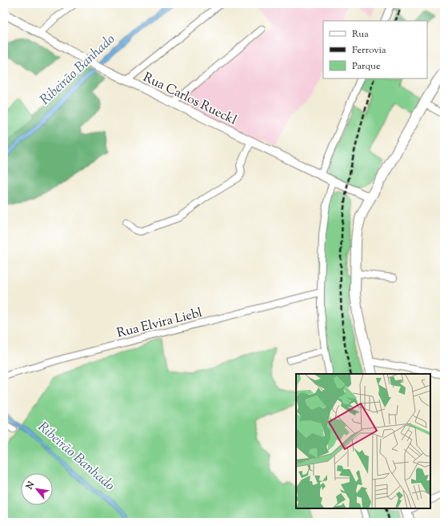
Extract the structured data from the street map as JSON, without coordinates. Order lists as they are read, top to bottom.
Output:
{
  "streets": {
    "street": ["Rua Carlos Rueckl", "Rua Elvira Liebl"]
  },
  "water": ["Ribeirão Banhado"],
  "legend": ["Rua", "Ferrovia", "Parque"],
  "north": "top left"
}
